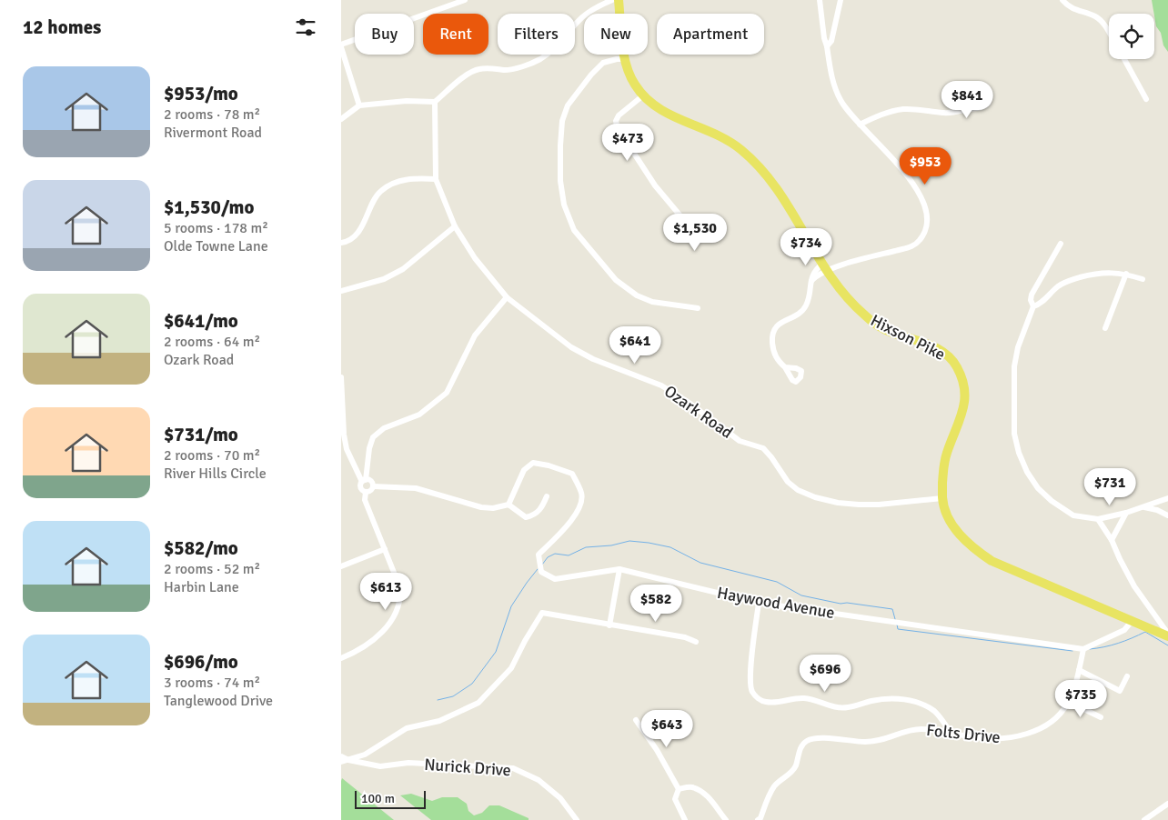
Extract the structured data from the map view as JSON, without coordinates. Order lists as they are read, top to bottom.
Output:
{
  "streets": {
    "main road": ["Hixson Pike"],
    "street": [
      "Ozark Road",
      "Haywood Avenue",
      "Folts Drive",
      "Nurick Drive"
    ]
  },
  "crossings": [
    ["Hixson Pike", "Ozark Road"],
    ["Haywood Avenue", "Folts Drive"]
  ],
  "scale_bar": "100 m",
  "page": {
    "heading": "12 homes",
    "chip": [
      "Buy",
      "Rent",
      "Filters",
      "New",
      "Apartment"
    ],
    "list": [
      {
        "name": "$953/mo",
        "note": "2 rooms · 78 m² · Rivermont Road"
      },
      {
        "name": "$1,530/mo",
        "note": "5 rooms · 178 m² · Olde Towne Lane"
      },
      {
        "name": "$641/mo",
        "note": "2 rooms · 64 m² · Ozark Road"
      },
      {
        "name": "$731/mo",
        "note": "2 rooms · 70 m² · River Hills Circle"
      },
      {
        "name": "$582/mo",
        "note": "2 rooms · 52 m² · Harbin Lane"
      },
      {
        "name": "$696/mo",
        "note": "3 rooms · 74 m² · Tanglewood Drive"
      }
    ],
    "price": [
      "$841",
      "$473",
      "$953",
      "$1,530",
      "$734",
      "$641",
      "$731",
      "$613",
      "$582",
      "$696",
      "$735",
      "$643"
    ],
    "scale": "100 m"
  }
}
